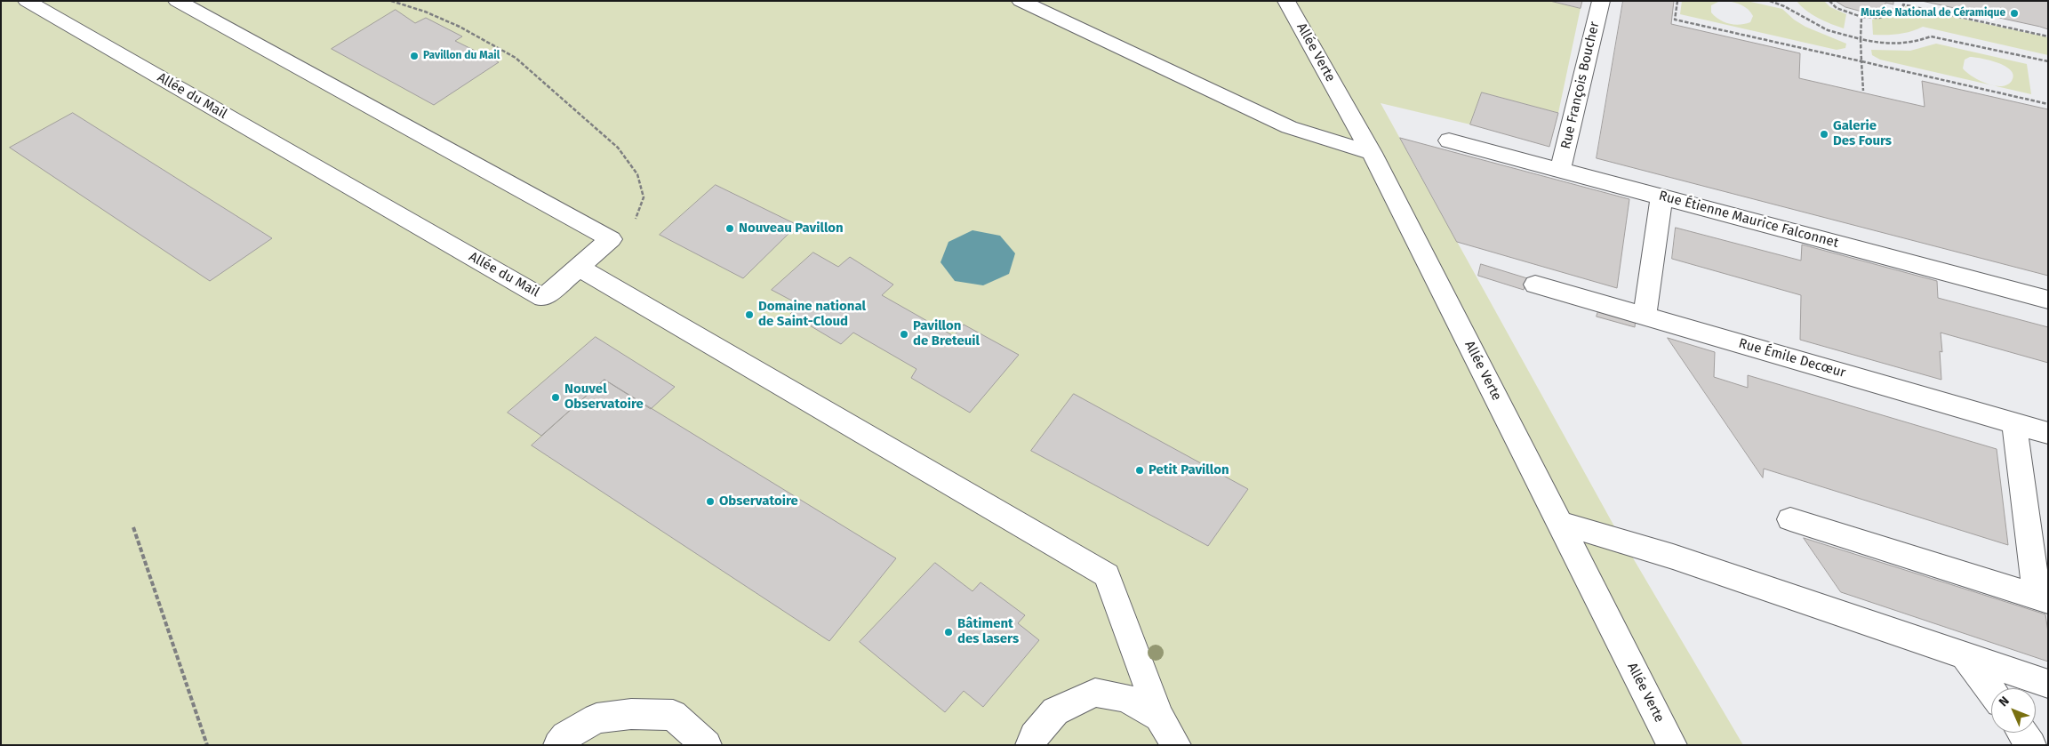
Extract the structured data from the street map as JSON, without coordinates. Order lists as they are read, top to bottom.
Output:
{
  "streets": {
    "street": [
      "Allée Verte",
      "Rue François Boucher",
      "Allée du Mail",
      "Rue Étienne Maurice Falconnet",
      "Rue Émile Decœur"
    ]
  },
  "crossings": [
    ["Rue François Boucher", "Rue Étienne Maurice Falconnet"]
  ],
  "places": [
    "Musée National de Céramique",
    "Pavillon du Mail",
    "Galerie Des Fours",
    "Nouveau Pavillon",
    "Domaine national de Saint-Cloud",
    "Pavillon de Breteuil",
    "Nouvel Observatoire",
    "Petit Pavillon",
    "Observatoire",
    "Bâtiment des lasers"
  ],
  "north": "top left"
}
